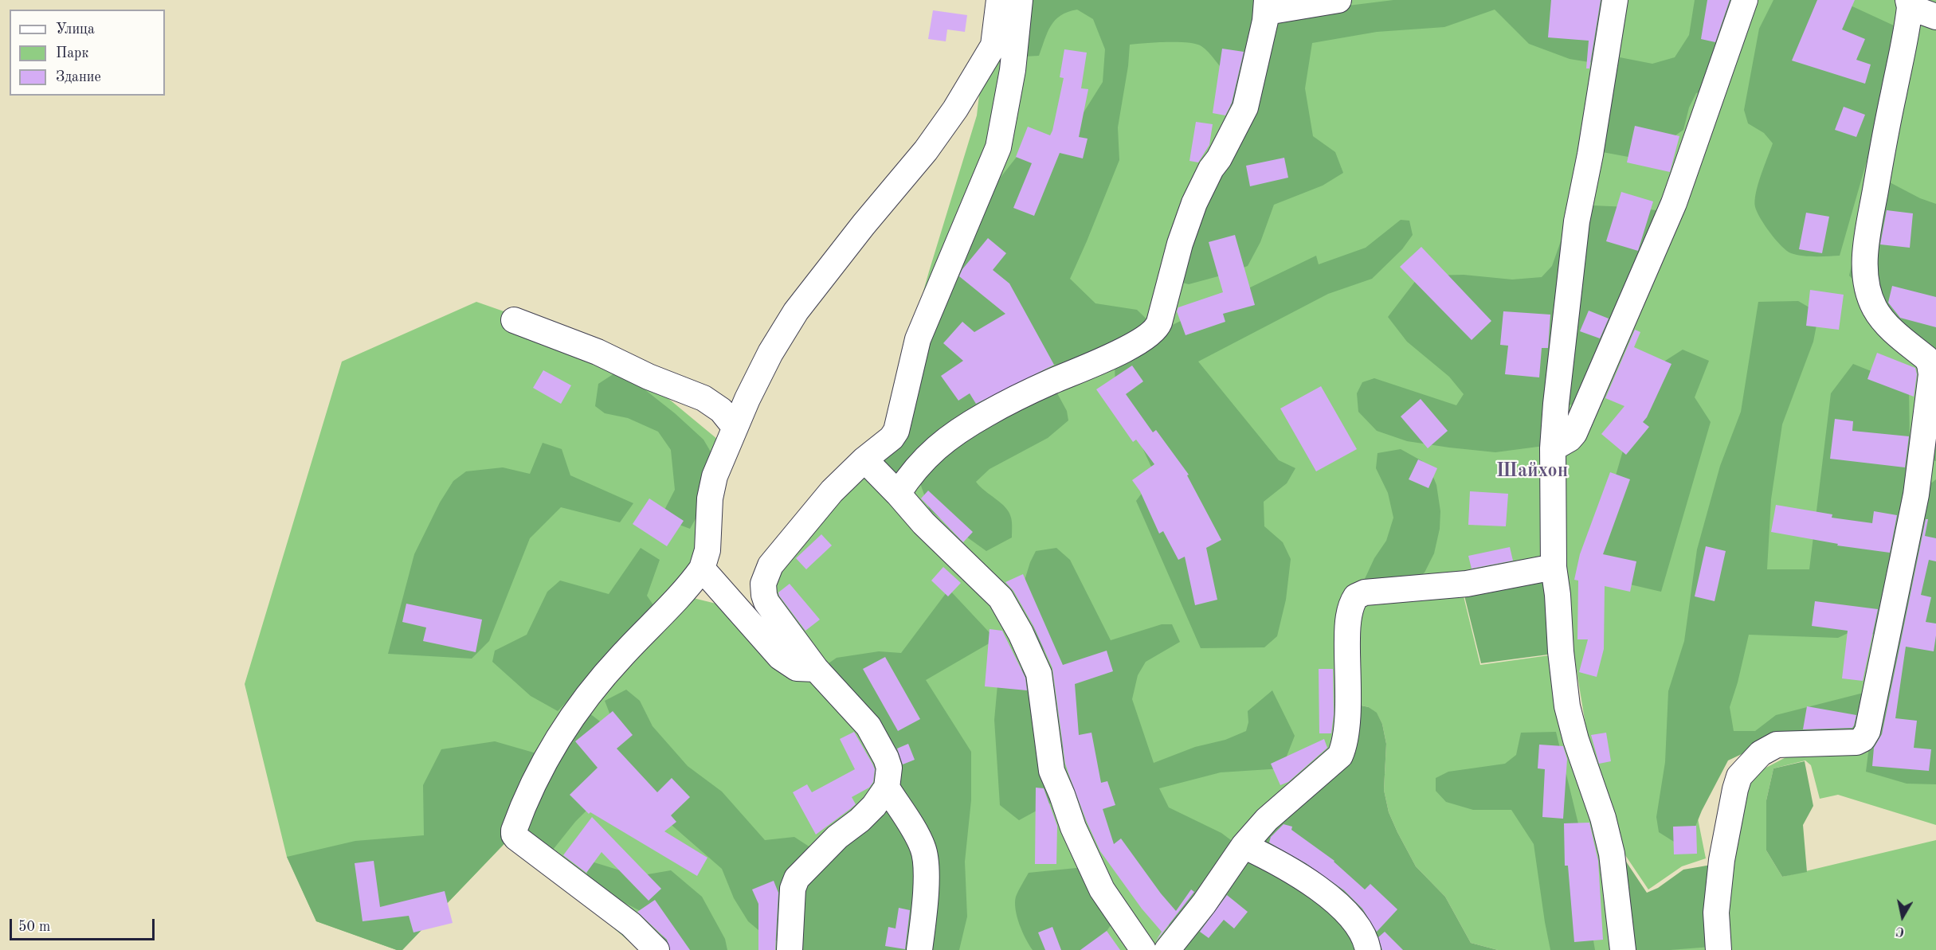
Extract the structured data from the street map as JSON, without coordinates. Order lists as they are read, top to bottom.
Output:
{
  "districts": ["Шайхон"],
  "legend": ["Улица", "Парк", "Здание"],
  "scale_bar": "50 m",
  "north": "bottom"
}
